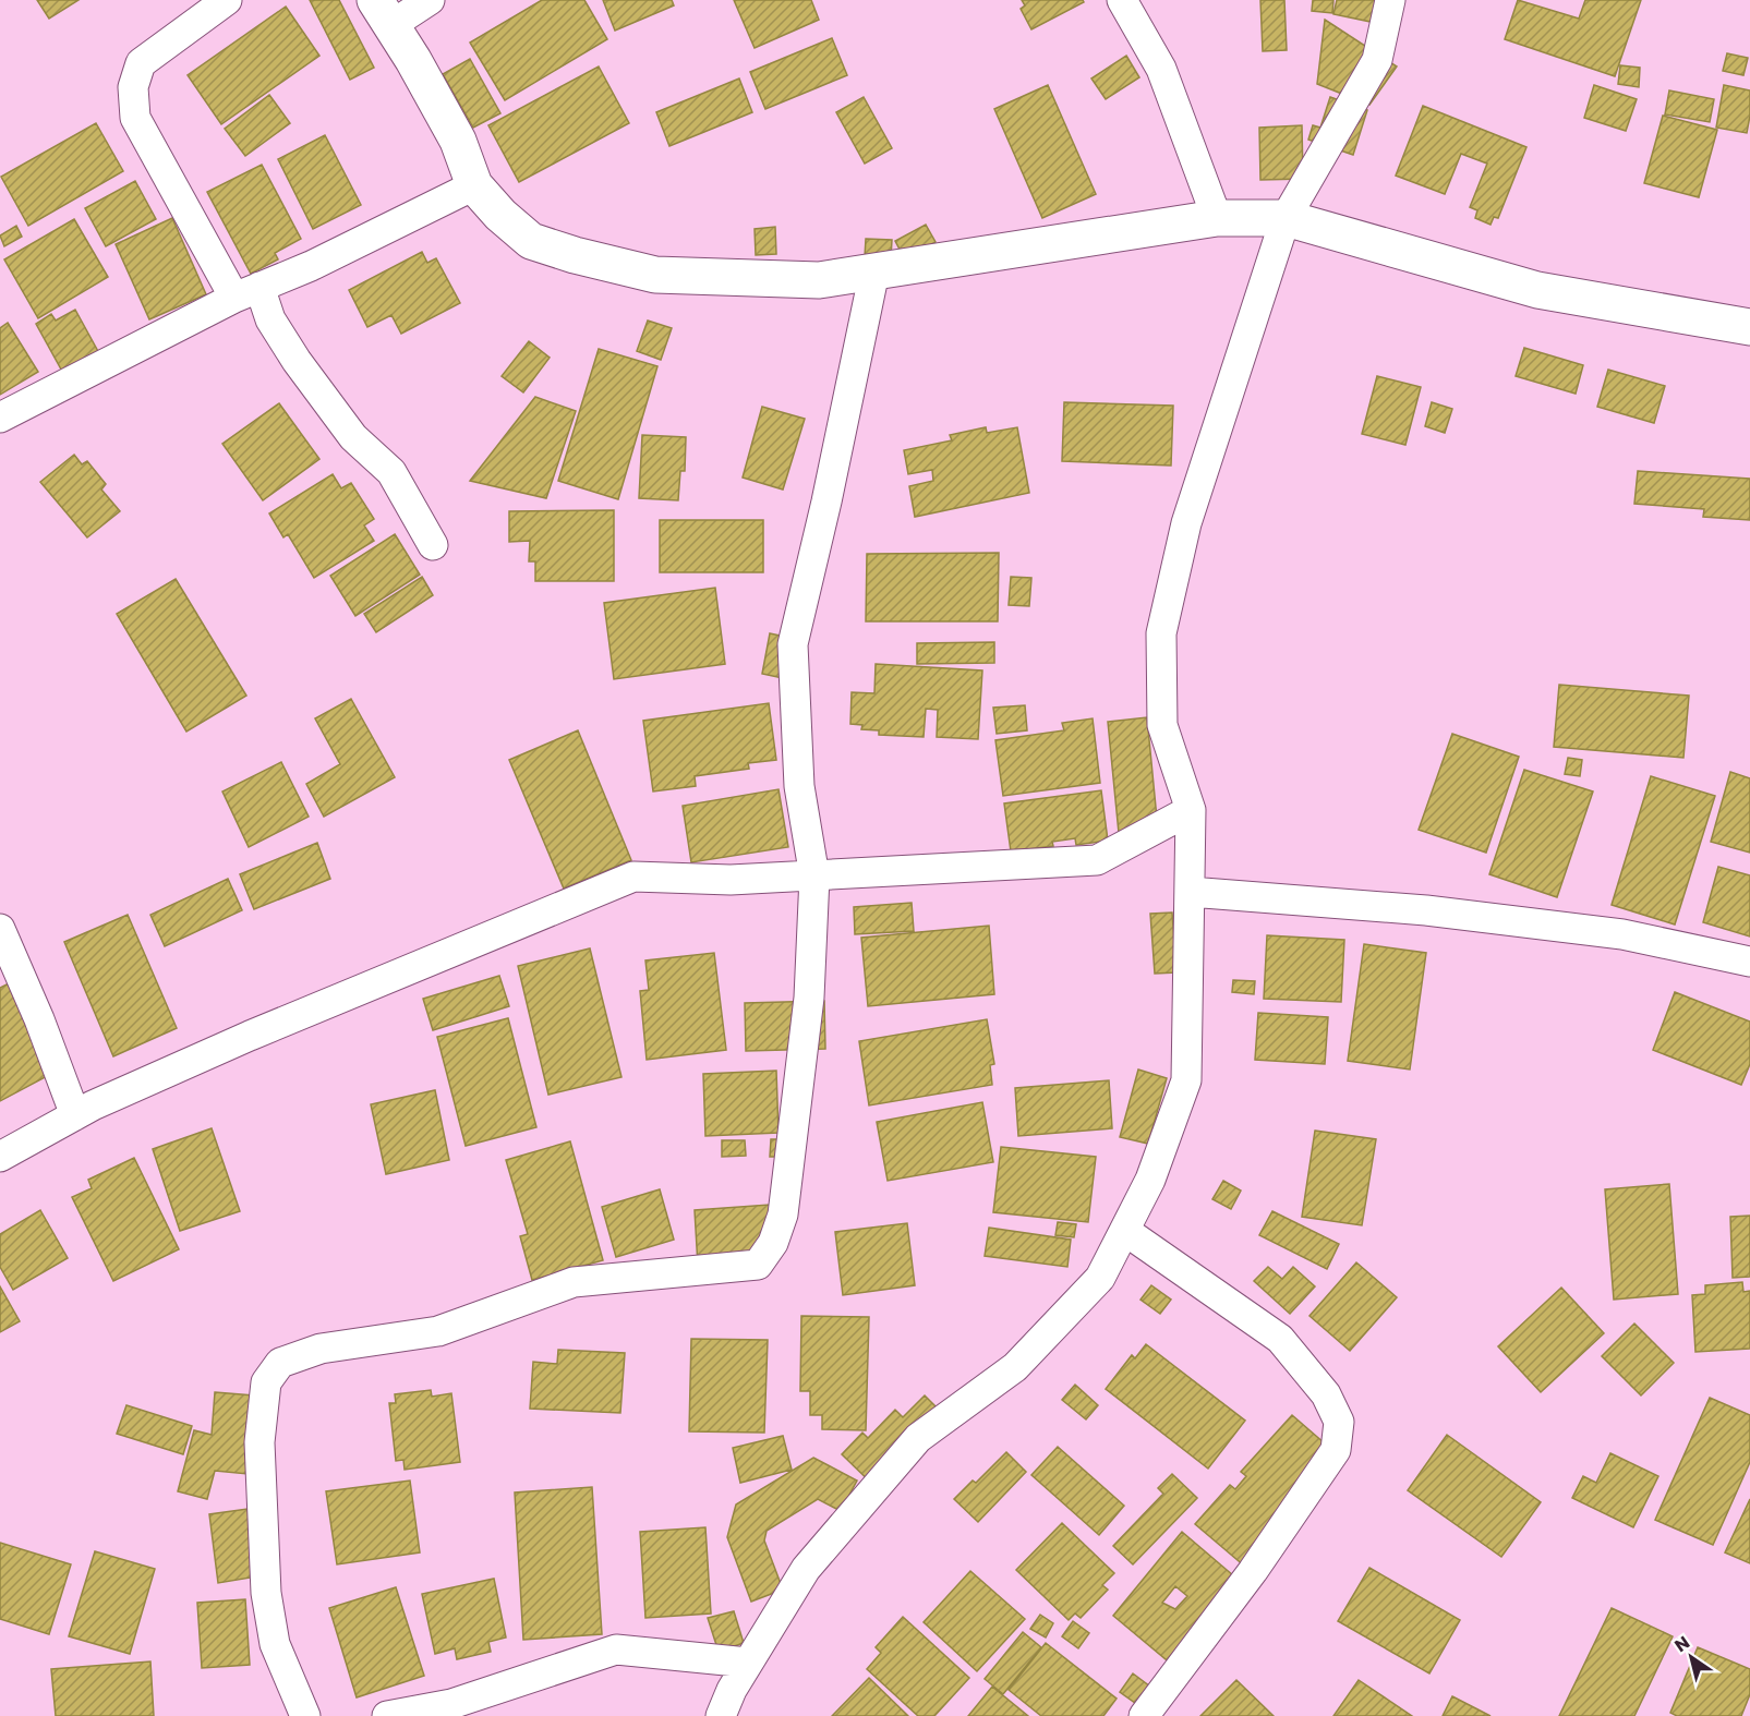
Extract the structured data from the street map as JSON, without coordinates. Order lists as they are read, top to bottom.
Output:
{
  "north": "top left"
}
